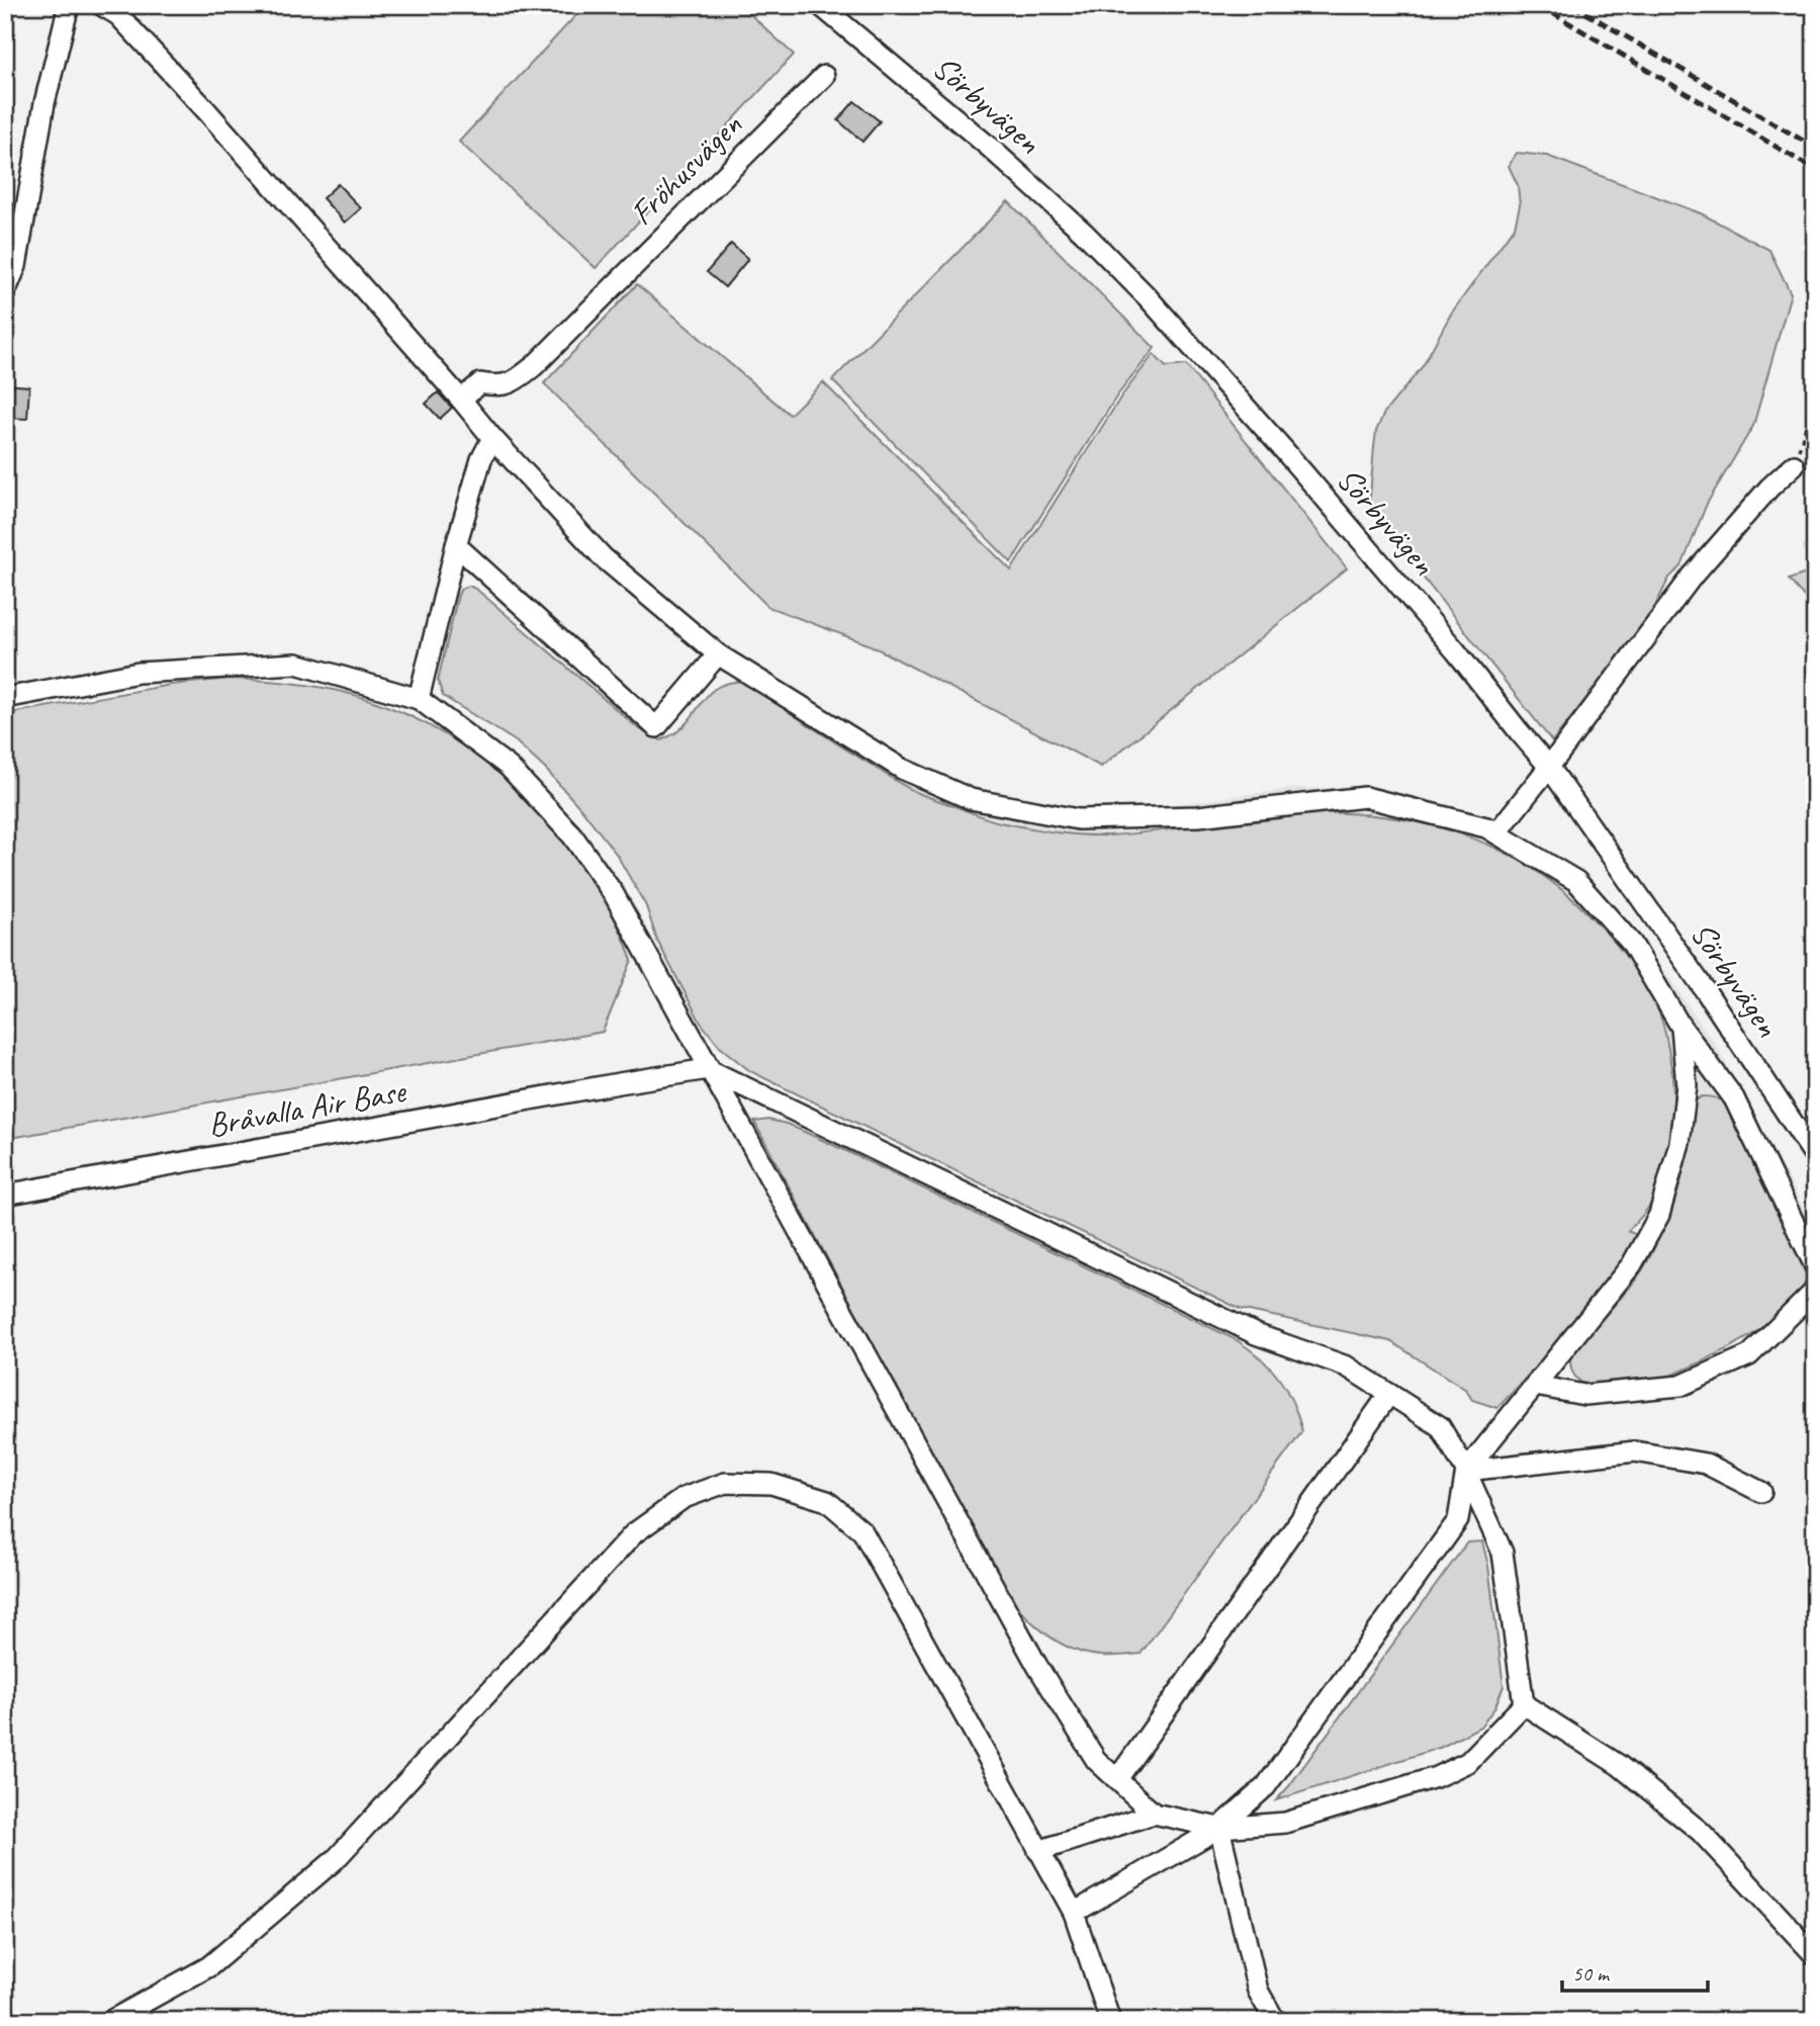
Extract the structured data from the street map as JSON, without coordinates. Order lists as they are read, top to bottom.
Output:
{
  "streets": {
    "street": ["Sörbyvägen", "Fröhusvägen", "Bråvalla Air Base"]
  },
  "scale_bar": "50 m"
}
